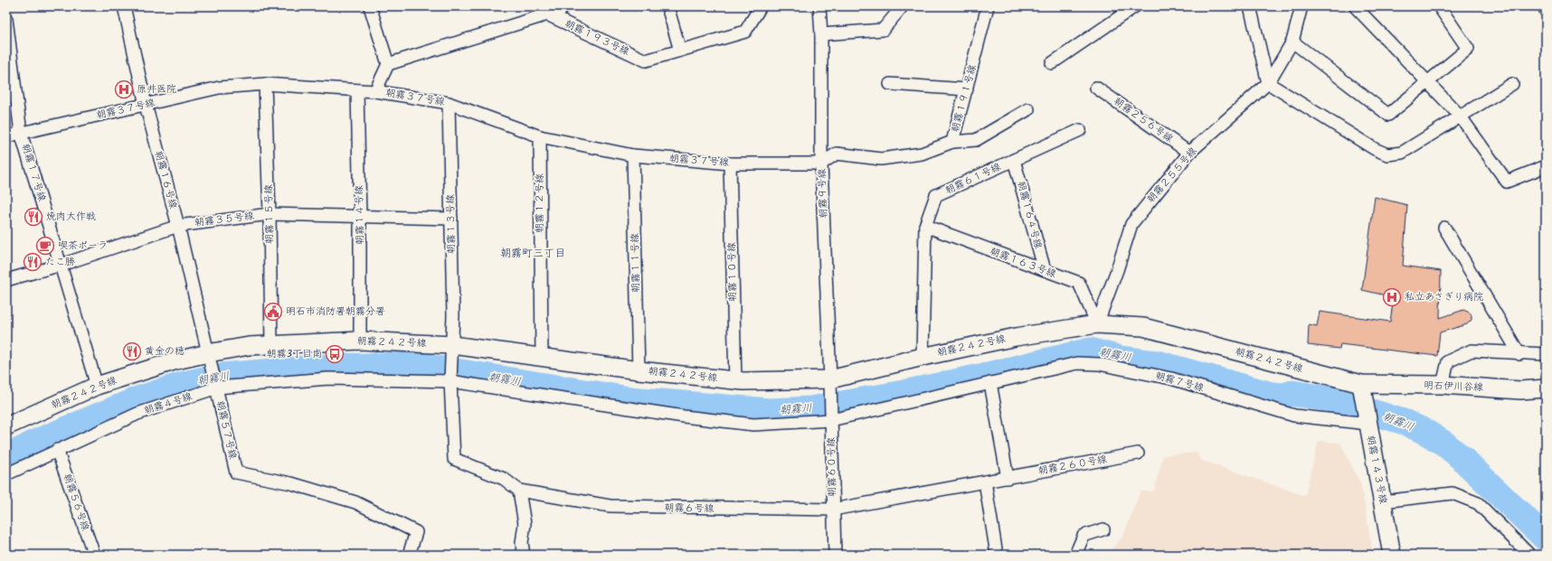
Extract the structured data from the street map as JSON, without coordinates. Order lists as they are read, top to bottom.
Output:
{
  "streets": {
    "street": [
      "朝霧１９３号線",
      "朝霧３７号線",
      "朝霧１９１号線",
      "朝霧２５６号線",
      "朝霧１７号線",
      "朝霧２５５号線",
      "朝霧６１号線",
      "朝霧１６号線",
      "朝霧９号線",
      "朝霧１２号線",
      "朝霧１５号線",
      "朝霧１４号線",
      "朝霧１６４号線",
      "朝霧３５号線",
      "朝霧１３号線",
      "朝霧１１号線",
      "朝霧１６３号線",
      "朝霧１０号線",
      "朝霧２４２号線",
      "朝霧７号線",
      "明石伊川谷線",
      "朝霧４号線",
      "朝霧５７号線",
      "朝霧２６０号線",
      "朝霧６０号線",
      "朝霧１４３号線",
      "朝霧５６号線",
      "朝霧６号線"
    ]
  },
  "crossings": [
    ["朝霧３７号線", "朝霧１９１号線"],
    ["朝霧３７号線", "朝霧１７号線"],
    ["朝霧３７号線", "朝霧１６号線"],
    ["朝霧３７号線", "朝霧９号線"],
    ["朝霧３７号線", "朝霧１２号線"],
    ["朝霧３７号線", "朝霧１５号線"],
    ["朝霧３７号線", "朝霧１４号線"],
    ["朝霧３７号線", "朝霧１３号線"],
    ["朝霧３７号線", "朝霧１１号線"],
    ["朝霧３７号線", "朝霧１０号線"],
    ["朝霧１９１号線", "朝霧９号線"],
    ["朝霧２５６号線", "朝霧２５５号線"],
    ["朝霧１７号線", "朝霧３５号線"],
    ["朝霧１７号線", "朝霧２４２号線"],
    ["朝霧２５５号線", "朝霧１６３号線"],
    ["朝霧２５５号線", "朝霧２４２号線"],
    ["朝霧６１号線", "朝霧１６４号線"],
    ["朝霧６１号線", "朝霧１６３号線"],
    ["朝霧６１号線", "朝霧２４２号線"],
    ["朝霧１６号線", "朝霧３５号線"],
    ["朝霧１６号線", "朝霧２４２号線"],
    ["朝霧１６号線", "朝霧５７号線"],
    ["朝霧９号線", "朝霧２４２号線"],
    ["朝霧９号線", "朝霧６０号線"],
    ["朝霧１２号線", "朝霧２４２号線"],
    ["朝霧１５号線", "朝霧３５号線"],
    ["朝霧１５号線", "朝霧２４２号線"],
    ["朝霧１４号線", "朝霧３５号線"],
    ["朝霧１４号線", "朝霧２４２号線"],
    ["朝霧１６４号線", "朝霧１６３号線"],
    ["朝霧３５号線", "朝霧１３号線"],
    ["朝霧１３号線", "朝霧２４２号線"],
    ["朝霧１３号線", "朝霧４号線"],
    ["朝霧１３号線", "朝霧６号線"],
    ["朝霧１１号線", "朝霧２４２号線"],
    ["朝霧１６３号線", "朝霧２４２号線"],
    ["朝霧１０号線", "朝霧２４２号線"],
    ["朝霧２４２号線", "明石伊川谷線"],
    ["朝霧２４２号線", "朝霧５７号線"],
    ["朝霧２４２号線", "朝霧６０号線"],
    ["朝霧２４２号線", "朝霧１４３号線"],
    ["朝霧７号線", "朝霧４号線"],
    ["朝霧７号線", "朝霧６０号線"],
    ["朝霧７号線", "朝霧１４３号線"],
    ["明石伊川谷線", "朝霧１４３号線"],
    ["朝霧４号線", "朝霧５７号線"],
    ["朝霧４号線", "朝霧６０号線"],
    ["朝霧４号線", "朝霧５６号線"],
    ["朝霧４号線", "朝霧６号線"],
    ["朝霧２６０号線", "朝霧６号線"],
    ["朝霧６０号線", "朝霧６号線"]
  ],
  "districts": ["朝霧町三丁目"],
  "water": ["朝霧川"],
  "places": {
    "hospital": ["原井医院", "私立あさぎり病院"],
    "restaurant": ["焼肉大作戦", "たこ勝", "黄金の穂"],
    "cafe": ["喫茶ポーラ"],
    "public building": ["明石市消防署朝霧分署"],
    "bus stop": ["朝霧3丁目南"]
  }
}
